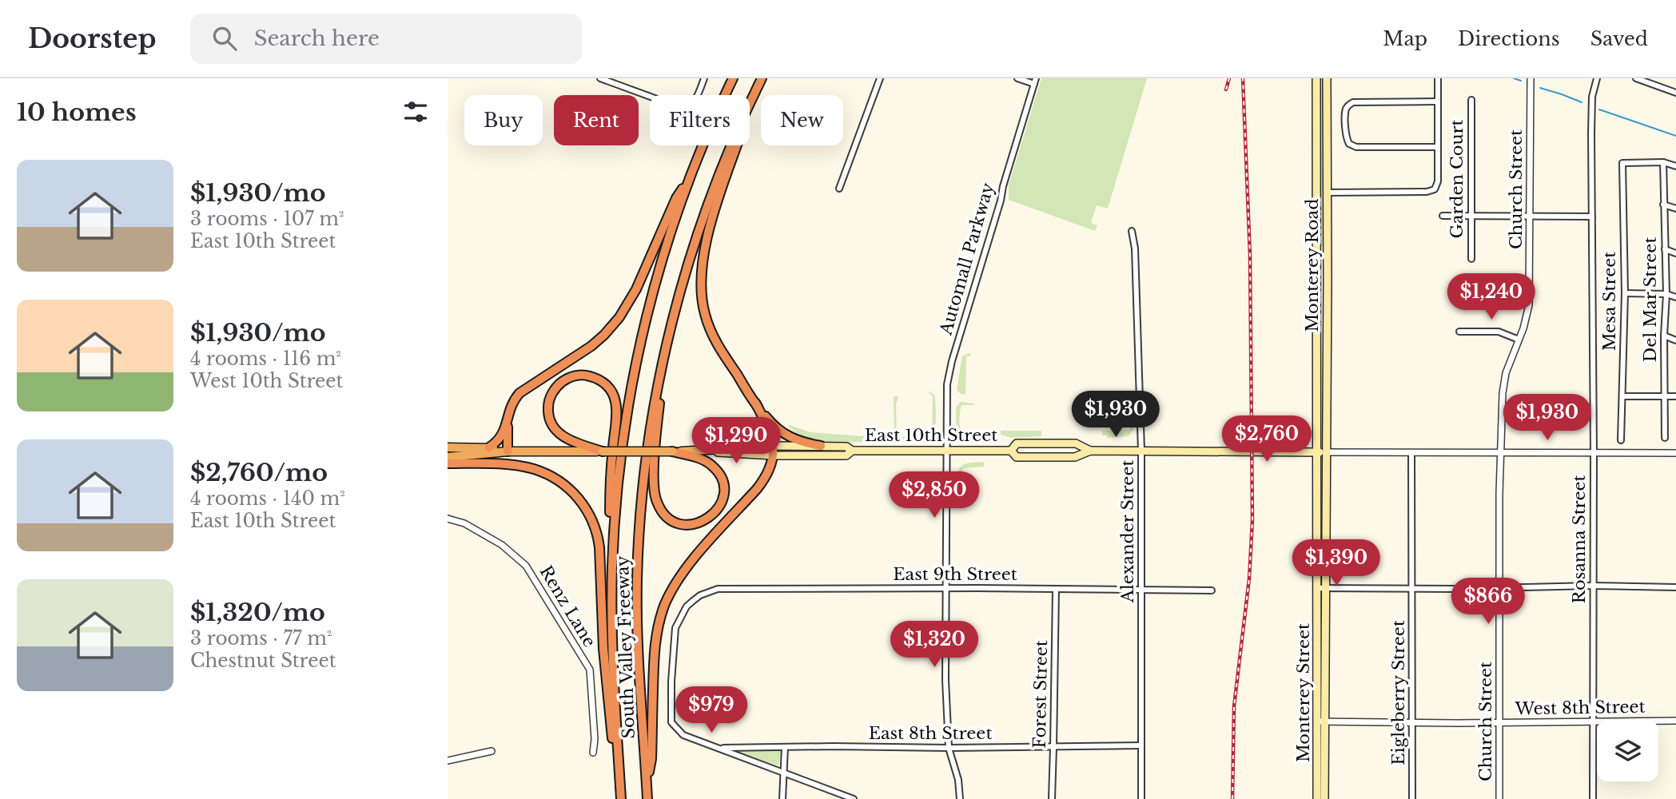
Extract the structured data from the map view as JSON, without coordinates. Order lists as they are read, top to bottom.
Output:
{
  "streets": {
    "highway": ["East 10th Street", "South Valley Freeway"],
    "main road": ["Monterey Road", "Monterey Street"],
    "street": [
      "Garden Court",
      "Church Street",
      "Automall Parkway",
      "Del Mar Street",
      "Mesa Street",
      "Alexander Street",
      "Rosanna Street",
      "East 9th Street",
      "Renz Lane",
      "Eigleberry Street",
      "Forest Street",
      "West 8th Street",
      "East 8th Street"
    ]
  },
  "crossings": [
    ["Church Street", "West 8th Street"],
    ["Automall Parkway", "East 10th Street"],
    ["Automall Parkway", "East 9th Street"],
    ["Automall Parkway", "East 8th Street"],
    ["Monterey Road", "East 10th Street"],
    ["Monterey Road", "Monterey Street"],
    ["Del Mar Street", "Mesa Street"],
    ["East 10th Street", "Alexander Street"],
    ["East 10th Street", "Monterey Street"],
    ["Alexander Street", "East 9th Street"],
    ["Alexander Street", "East 8th Street"],
    ["Rosanna Street", "West 8th Street"],
    ["East 9th Street", "Forest Street"],
    ["East 9th Street", "East 8th Street"],
    ["Monterey Street", "West 8th Street"],
    ["Eigleberry Street", "West 8th Street"],
    ["Forest Street", "East 8th Street"]
  ],
  "page": {
    "header": "Doorstep",
    "search": "Search here",
    "nav": ["Map", "Directions", "Saved"],
    "heading": "10 homes",
    "chip": [
      "Buy",
      "Rent",
      "Filters",
      "New"
    ],
    "list": [
      {
        "name": "$1,930/mo",
        "note": "3 rooms · 107 m² · East 10th Street"
      },
      {
        "name": "$1,930/mo",
        "note": "4 rooms · 116 m² · West 10th Street"
      },
      {
        "name": "$2,760/mo",
        "note": "4 rooms · 140 m² · East 10th Street"
      },
      {
        "name": "$1,320/mo",
        "note": "3 rooms · 77 m² · Chestnut Street"
      }
    ],
    "price": [
      "$1,240",
      "$1,930",
      "$1,930",
      "$2,760",
      "$1,290",
      "$2,850",
      "$1,390",
      "$866",
      "$1,320",
      "$979"
    ]
  }
}
